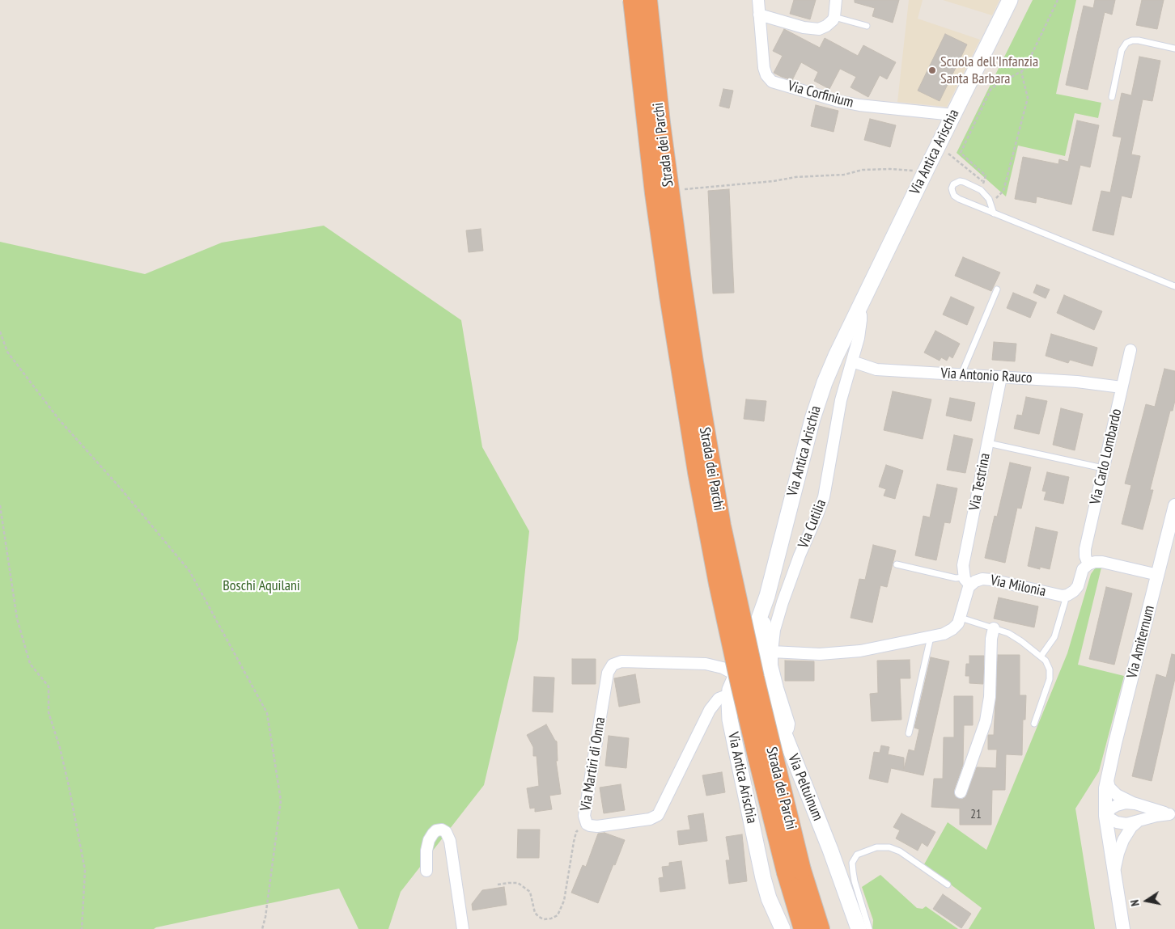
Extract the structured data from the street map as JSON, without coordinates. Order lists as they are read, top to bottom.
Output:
{
  "streets": {
    "highway": ["Strada dei Parchi"],
    "main road": ["Via Antica Arischia", "Via Peltuinum"],
    "street": [
      "Via Corfinium",
      "Via Antonio Rauco",
      "Via Carlo Lombardo",
      "Via Testrina",
      "Via Cutilia",
      "Via Milonia",
      "Via Amiternum",
      "Via Martiri di Onna"
    ]
  },
  "crossings": [
    ["Via Corfinium", "Via Antica Arischia"],
    ["Via Antica Arischia", "Via Cutilia"],
    ["Via Antica Arischia", "Via Martiri di Onna"],
    ["Via Antica Arischia", "Via Peltuinum"],
    ["Via Antonio Rauco", "Via Carlo Lombardo"],
    ["Via Antonio Rauco", "Via Testrina"],
    ["Via Antonio Rauco", "Via Cutilia"],
    ["Via Carlo Lombardo", "Via Milonia"],
    ["Via Testrina", "Via Milonia"],
    ["Via Cutilia", "Via Milonia"],
    ["Via Cutilia", "Via Peltuinum"],
    ["Via Martiri di Onna", "Via Peltuinum"]
  ],
  "parks": ["Boschi Aquilani"],
  "places": ["Scuola dell'Infanzia Santa Barbara"],
  "house_numbers": ["21"],
  "north": "left"
}
